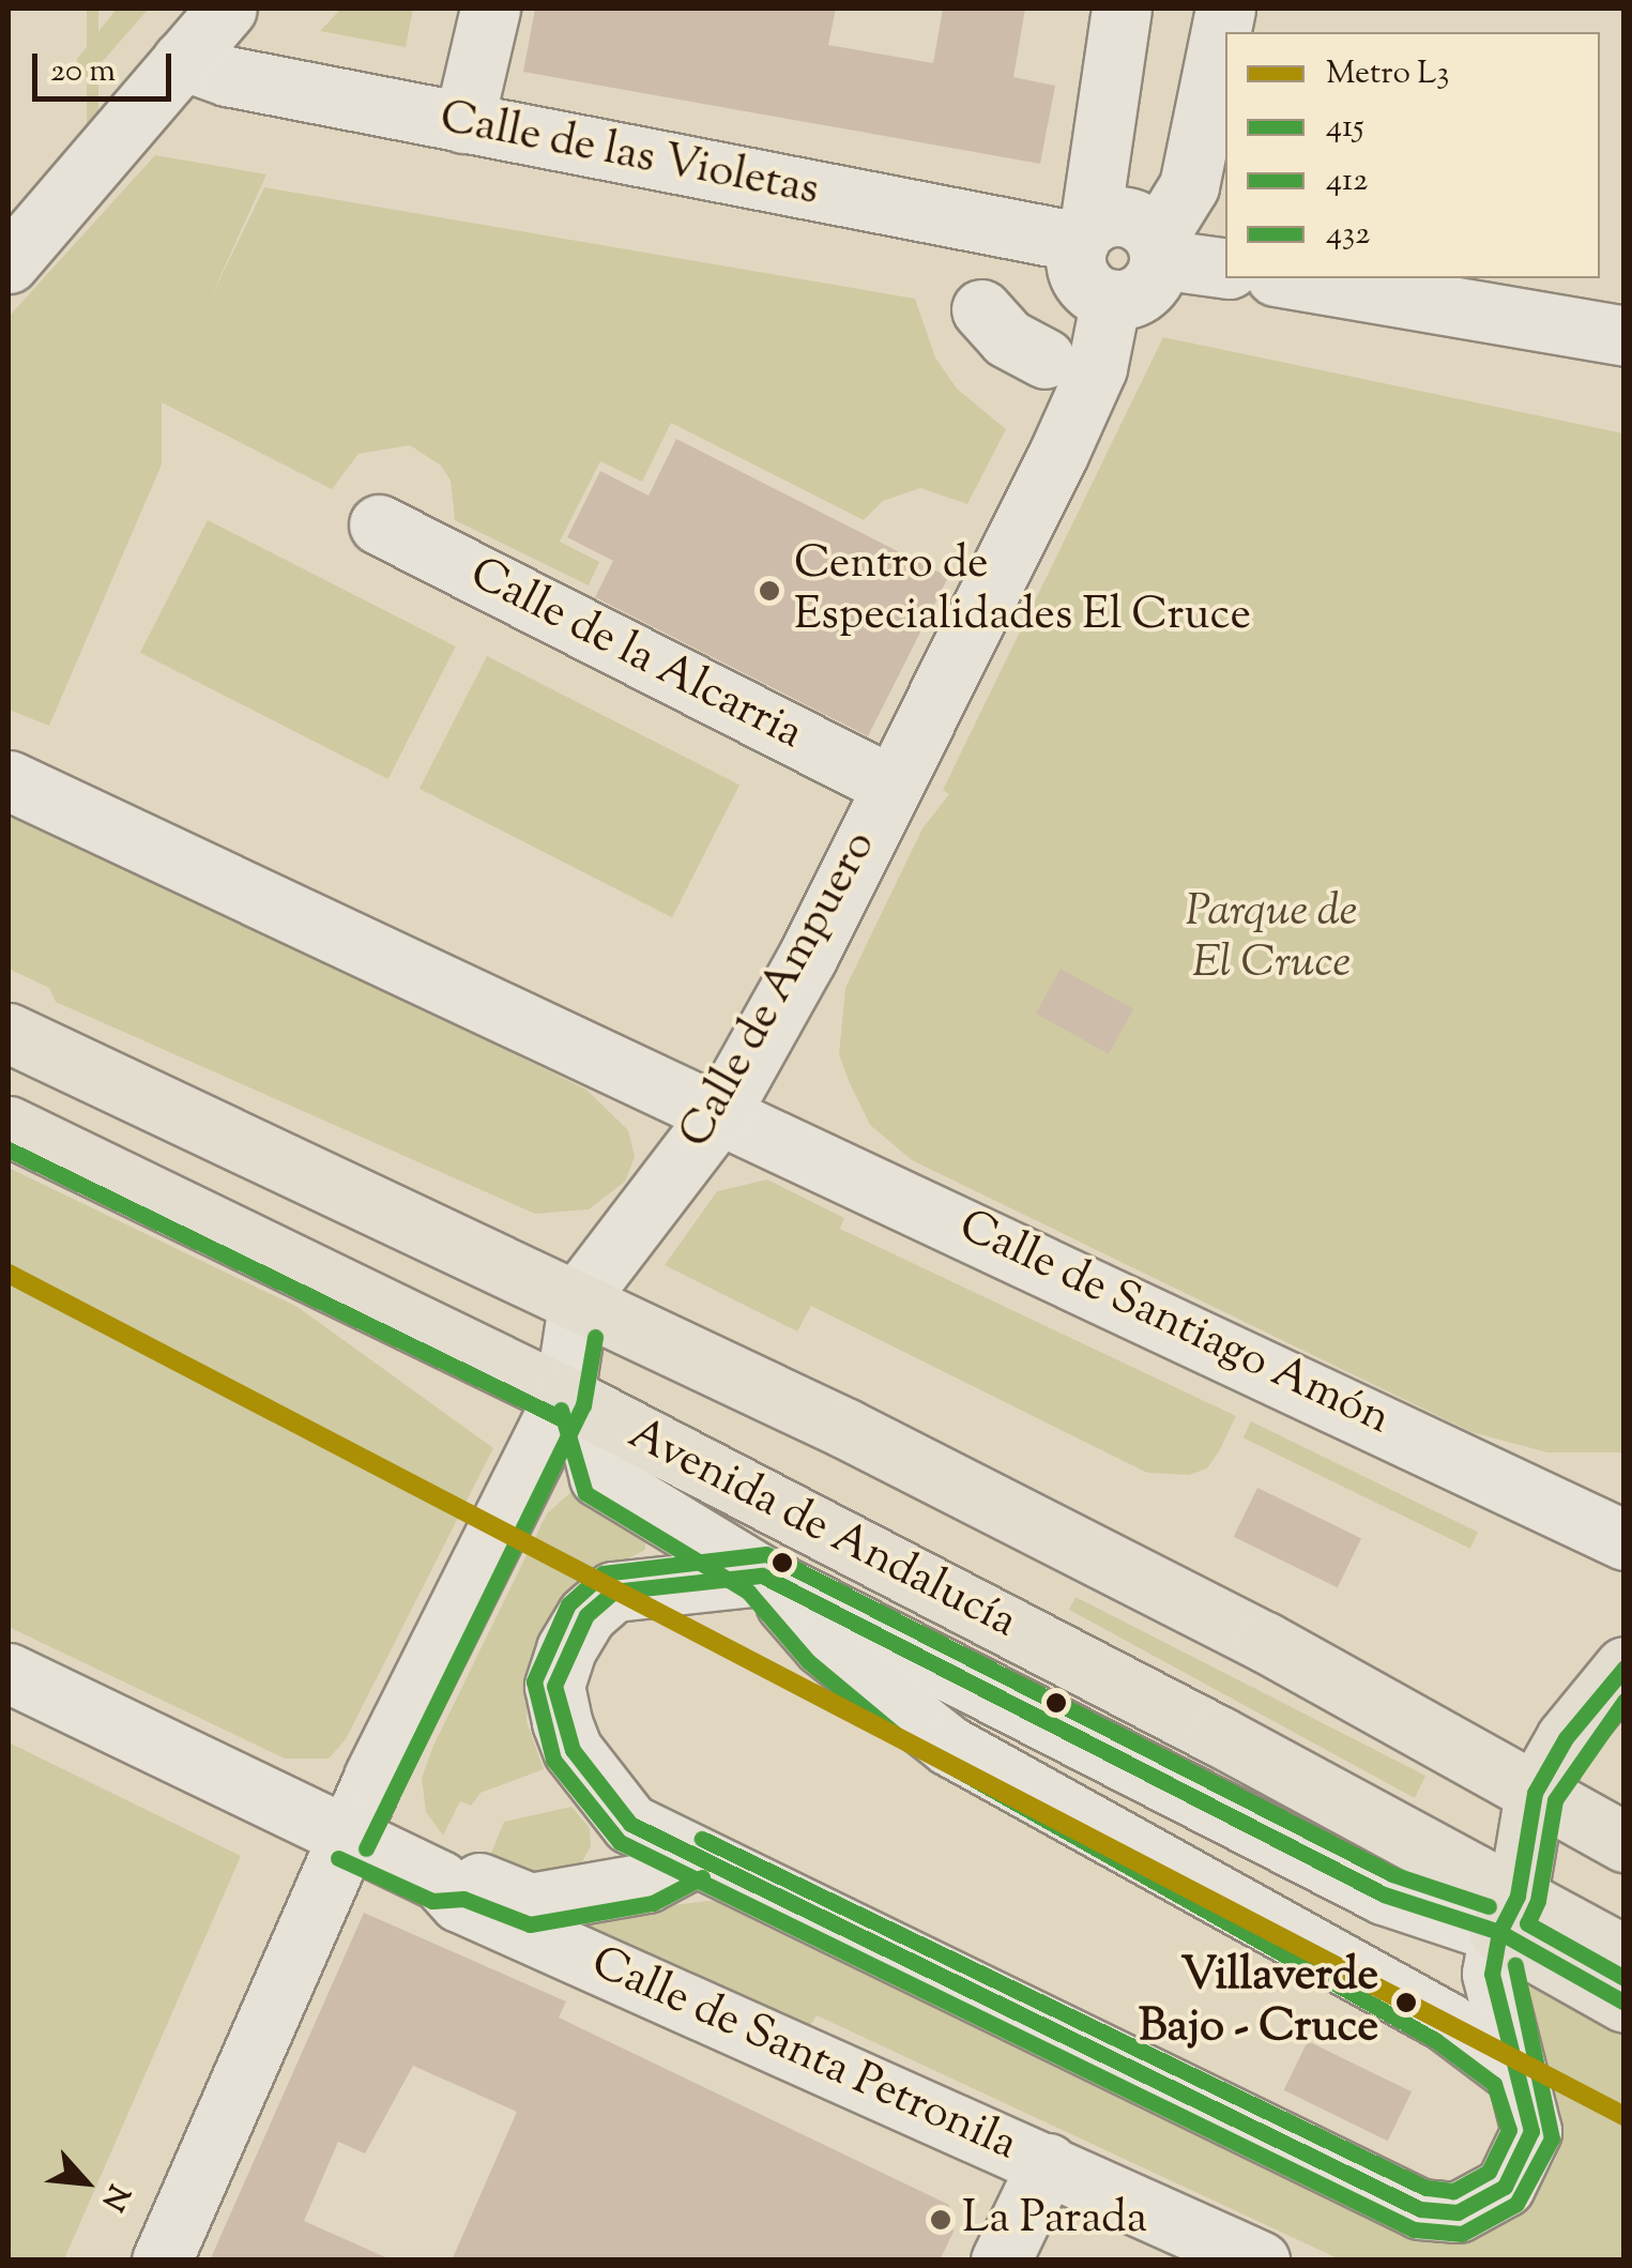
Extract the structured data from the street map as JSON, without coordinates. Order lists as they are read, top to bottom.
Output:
{
  "streets": {
    "main road": ["Avenida de Andalucía"],
    "street": [
      "Calle de las Violetas",
      "Calle de la Alcarria",
      "Calle de Ampuero",
      "Calle de Santiago Amón",
      "Calle de Santa Petronila"
    ]
  },
  "crossings": [
    ["Calle de las Violetas", "Calle de Ampuero"],
    ["Calle de la Alcarria", "Calle de Ampuero"],
    ["Calle de Ampuero", "Calle de Santiago Amón"],
    ["Calle de Ampuero", "Avenida de Andalucía"],
    ["Calle de Ampuero", "Calle de Santa Petronila"]
  ],
  "parks": ["Parque de El Cruce"],
  "places": ["Centro de Especialidades El Cruce", "Villaverde Bajo - Cruce", "La Parada"],
  "lines": [
    "transit line 412",
    "metro line L3",
    "transit line 432",
    "transit line 415"
  ],
  "legend": [
    "Metro L3",
    "415",
    "412",
    "432"
  ],
  "scale_bar": "20 m",
  "north": "bottom right"
}
